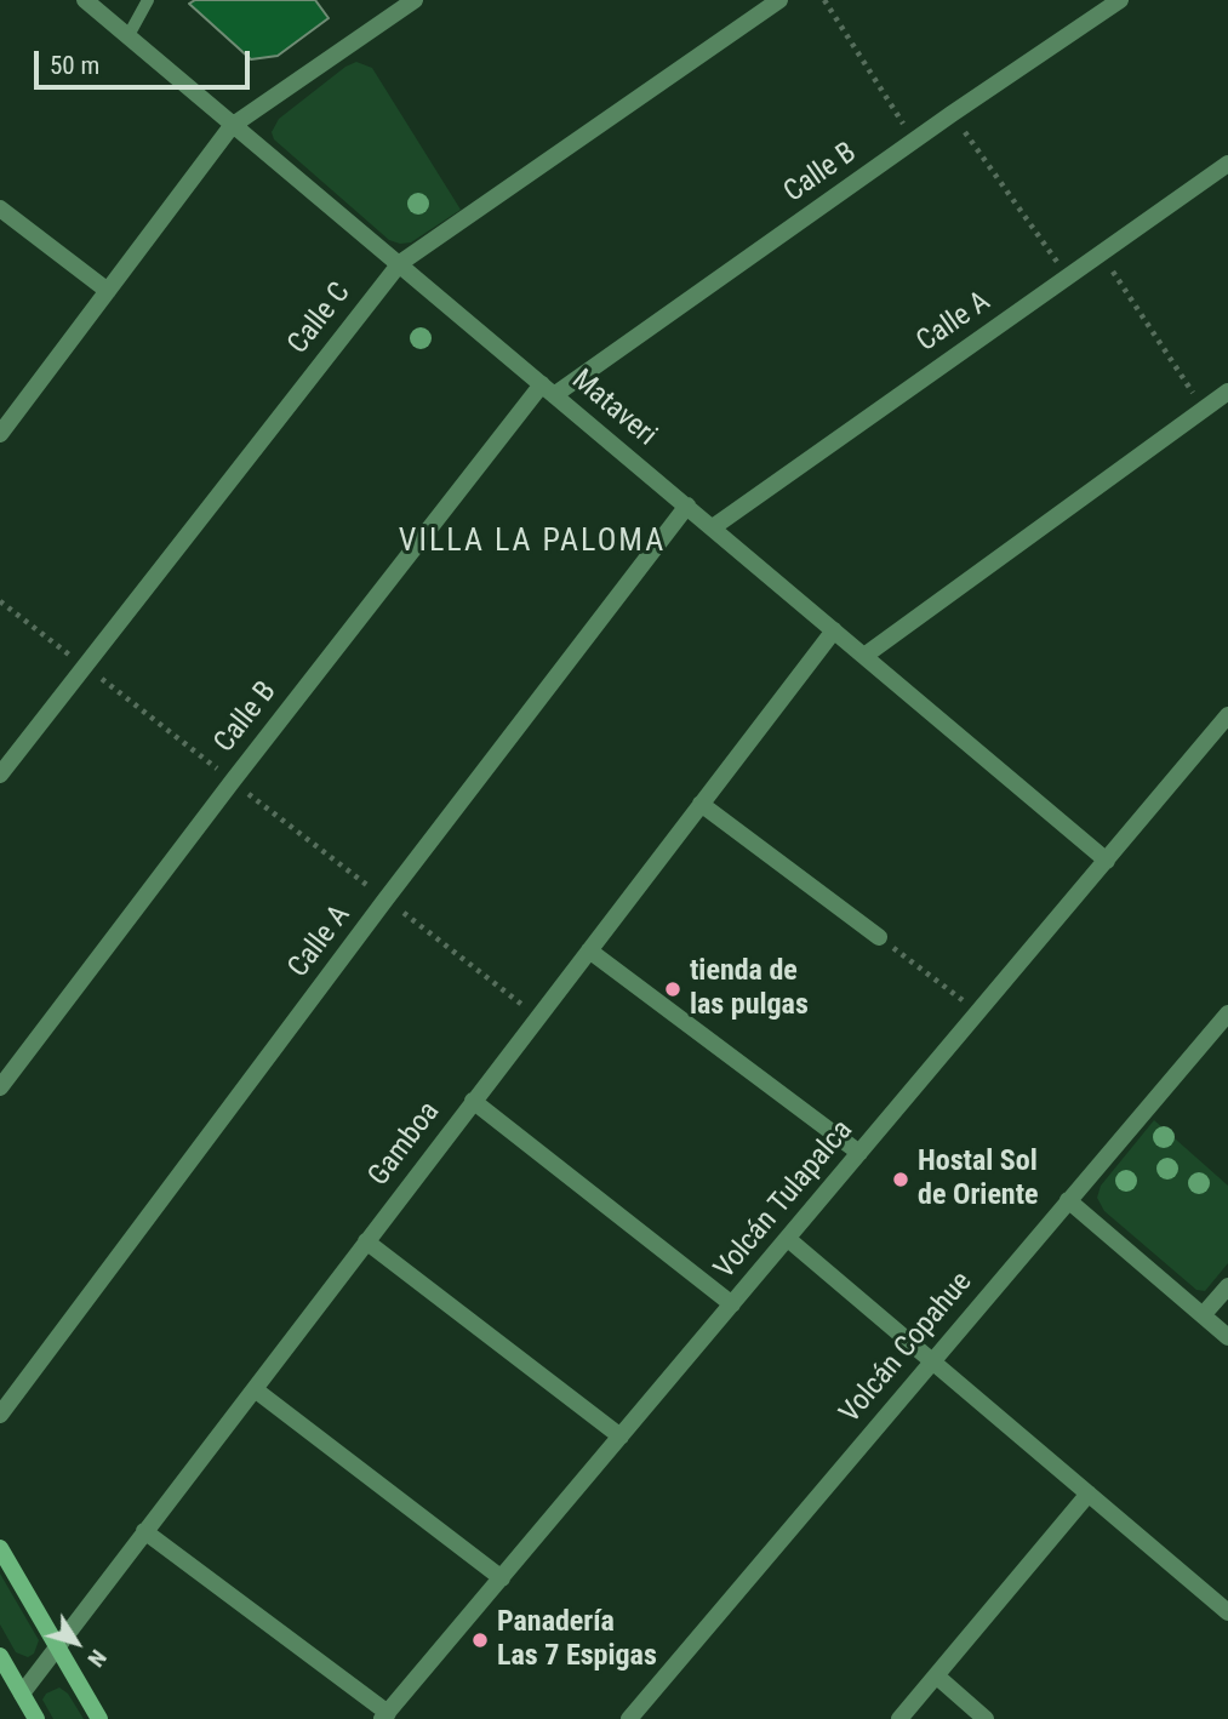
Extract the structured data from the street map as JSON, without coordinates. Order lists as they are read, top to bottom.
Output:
{
  "streets": {
    "street": [
      "Calle B",
      "Calle C",
      "Calle A",
      "Mataveri",
      "Gamboa",
      "Volcán Tulapalca",
      "Volcán Copahue"
    ]
  },
  "crossings": [
    ["Calle B", "Mataveri"],
    ["Calle C", "Mataveri"],
    ["Calle A", "Mataveri"],
    ["Mataveri", "Gamboa"],
    ["Mataveri", "Volcán Tulapalca"]
  ],
  "districts": ["VILLA LA PALOMA"],
  "places": ["tienda de las pulgas", "Hostal Sol de Oriente", "Panadería Las 7 Espigas"],
  "scale_bar": "50 m",
  "north": "bottom right"
}
